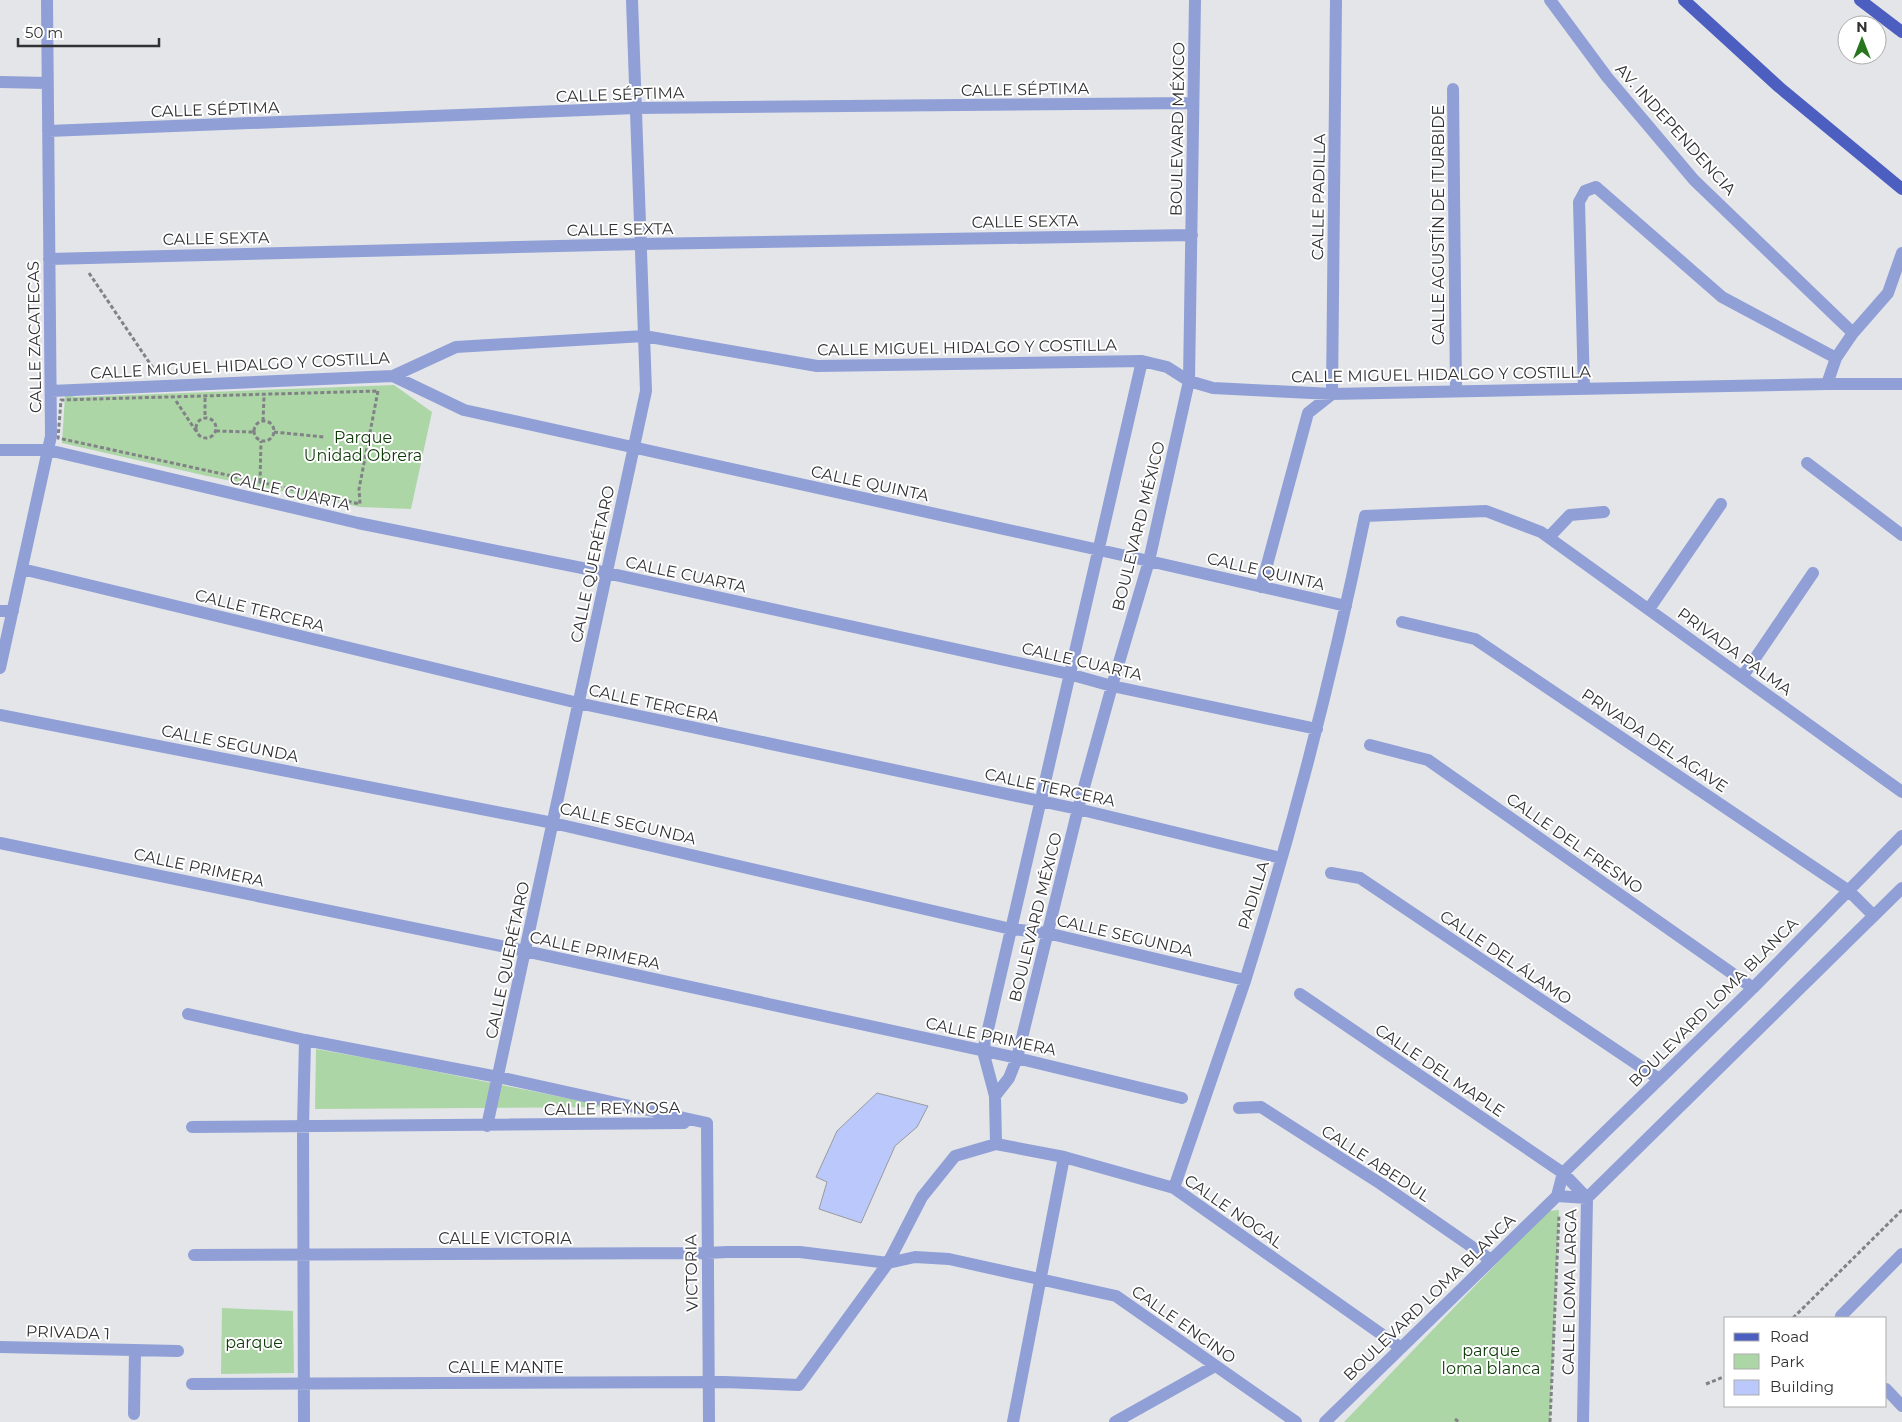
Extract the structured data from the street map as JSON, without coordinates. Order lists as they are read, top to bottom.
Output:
{
  "streets": {
    "street": [
      "CALLE SÉPTIMA",
      "BOULEVARD MÉXICO",
      "AV. INDEPENDENCIA",
      "CALLE PADILLA",
      "CALLE SEXTA",
      "CALLE AGUSTÍN DE ITURBIDE",
      "CALLE ZACATECAS",
      "CALLE MIGUEL HIDALGO Y COSTILLA",
      "CALLE QUINTA",
      "CALLE CUARTA",
      "CALLE QUERÉTARO",
      "CALLE TERCERA",
      "PRIVADA PALMA",
      "PRIVADA DEL AGAVE",
      "CALLE SEGUNDA",
      "CALLE DEL FRESNO",
      "CALLE PRIMERA",
      "PADILLA",
      "CALLE DEL ÁLAMO",
      "BOULEVARD LOMA BLANCA",
      "CALLE DEL MAPLE",
      "CALLE REYNOSA",
      "CALLE ABEDUL",
      "CALLE NOGAL",
      "CALLE VICTORIA",
      "VICTORIA",
      "CALLE LOMA LARGA",
      "CALLE ENCINO",
      "PRIVADA 1",
      "CALLE MANTE"
    ]
  },
  "crossings": [
    ["CALLE SÉPTIMA", "BOULEVARD MÉXICO"],
    ["CALLE SÉPTIMA", "CALLE ZACATECAS"],
    ["CALLE SÉPTIMA", "CALLE QUERÉTARO"],
    ["BOULEVARD MÉXICO", "CALLE SEXTA"],
    ["BOULEVARD MÉXICO", "CALLE MIGUEL HIDALGO Y COSTILLA"],
    ["BOULEVARD MÉXICO", "CALLE QUINTA"],
    ["BOULEVARD MÉXICO", "CALLE CUARTA"],
    ["BOULEVARD MÉXICO", "CALLE TERCERA"],
    ["BOULEVARD MÉXICO", "CALLE SEGUNDA"],
    ["BOULEVARD MÉXICO", "CALLE PRIMERA"],
    ["CALLE PADILLA", "CALLE MIGUEL HIDALGO Y COSTILLA"],
    ["CALLE SEXTA", "CALLE ZACATECAS"],
    ["CALLE SEXTA", "CALLE QUERÉTARO"],
    ["CALLE AGUSTÍN DE ITURBIDE", "CALLE MIGUEL HIDALGO Y COSTILLA"],
    ["CALLE ZACATECAS", "CALLE MIGUEL HIDALGO Y COSTILLA"],
    ["CALLE ZACATECAS", "CALLE CUARTA"],
    ["CALLE ZACATECAS", "CALLE TERCERA"],
    ["CALLE MIGUEL HIDALGO Y COSTILLA", "CALLE QUINTA"],
    ["CALLE MIGUEL HIDALGO Y COSTILLA", "CALLE QUERÉTARO"],
    ["CALLE QUINTA", "CALLE QUERÉTARO"],
    ["CALLE QUINTA", "PRIVADA PALMA"],
    ["CALLE QUINTA", "PADILLA"],
    ["CALLE CUARTA", "CALLE QUERÉTARO"],
    ["CALLE CUARTA", "PADILLA"],
    ["CALLE QUERÉTARO", "CALLE TERCERA"],
    ["CALLE QUERÉTARO", "CALLE SEGUNDA"],
    ["CALLE QUERÉTARO", "CALLE PRIMERA"],
    ["CALLE QUERÉTARO", "CALLE REYNOSA"],
    ["CALLE TERCERA", "PADILLA"],
    ["PRIVADA PALMA", "PADILLA"],
    ["PRIVADA DEL AGAVE", "BOULEVARD LOMA BLANCA"],
    ["CALLE SEGUNDA", "PADILLA"],
    ["CALLE DEL FRESNO", "BOULEVARD LOMA BLANCA"],
    ["PADILLA", "CALLE NOGAL"],
    ["CALLE DEL ÁLAMO", "BOULEVARD LOMA BLANCA"],
    ["BOULEVARD LOMA BLANCA", "CALLE DEL MAPLE"],
    ["BOULEVARD LOMA BLANCA", "CALLE ABEDUL"],
    ["BOULEVARD LOMA BLANCA", "CALLE NOGAL"],
    ["BOULEVARD LOMA BLANCA", "CALLE LOMA LARGA"],
    ["CALLE DEL MAPLE", "CALLE LOMA LARGA"],
    ["CALLE REYNOSA", "VICTORIA"],
    ["CALLE VICTORIA", "VICTORIA"],
    ["CALLE VICTORIA", "CALLE ENCINO"],
    ["CALLE VICTORIA", "CALLE MANTE"],
    ["VICTORIA", "CALLE MANTE"],
    ["CALLE ENCINO", "CALLE MANTE"]
  ],
  "parks": ["Parque Unidad Obrera", "parque", "parque loma blanca"],
  "legend": ["Road", "Park", "Building"],
  "scale_bar": "50 m",
  "north": "top"
}
